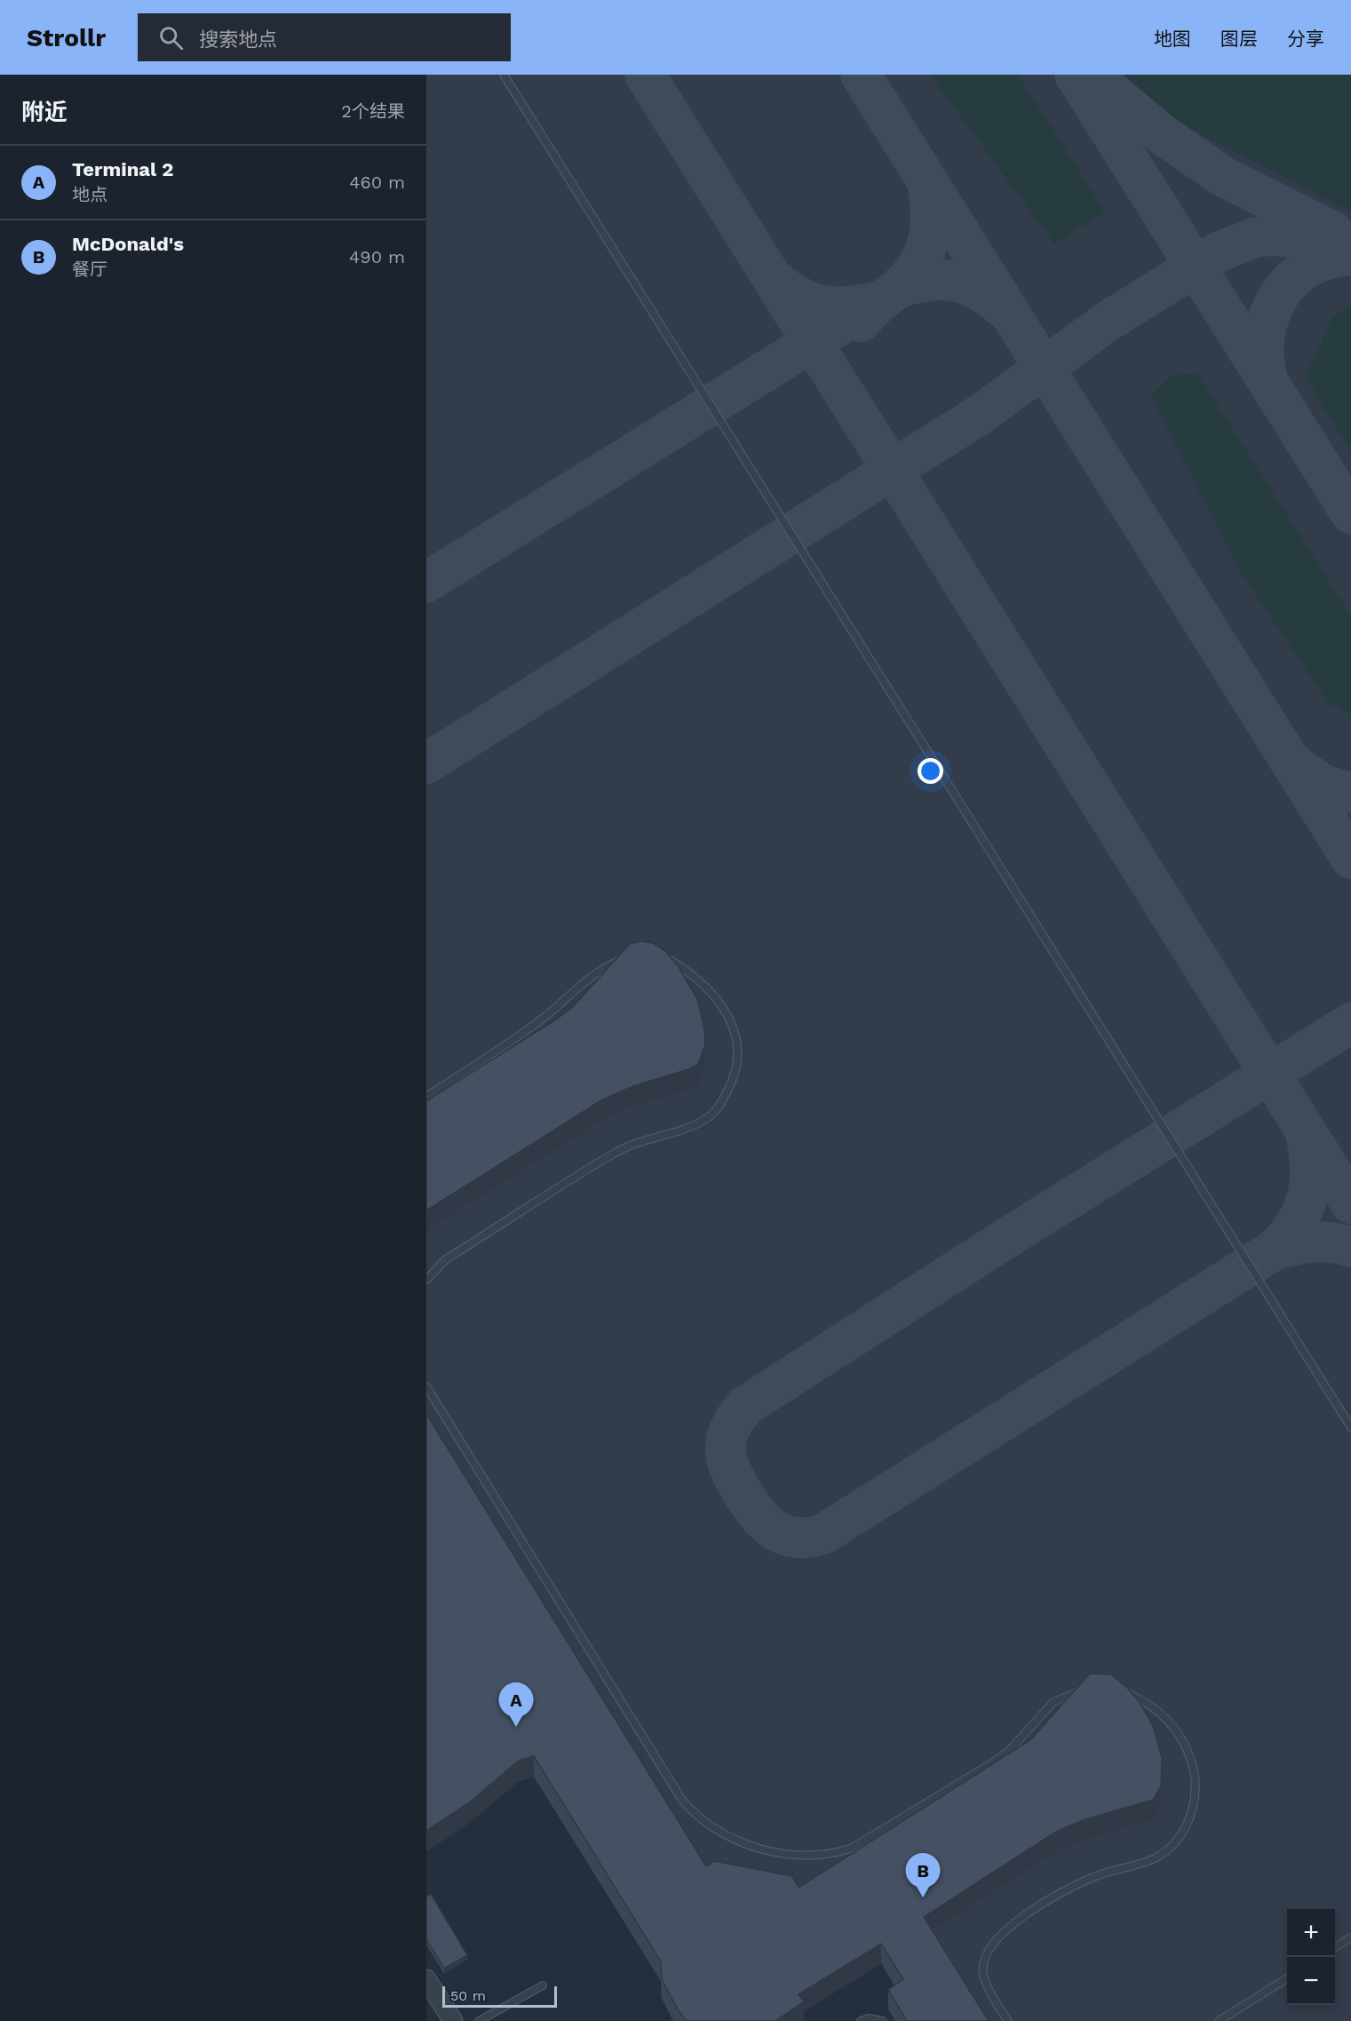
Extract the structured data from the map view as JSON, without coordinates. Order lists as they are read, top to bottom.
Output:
{
  "scale_bar": "50 m",
  "page": {
    "header": "Strollr",
    "search": "搜索地点",
    "nav": ["地图", "图层", "分享"],
    "heading": ["附近", "2个结果"],
    "list": [
      {
        "mark": "A",
        "name": "Terminal 2",
        "note": "地点",
        "value": "460 m"
      },
      {
        "mark": "B",
        "name": "McDonald's",
        "note": "餐厅",
        "value": "490 m"
      }
    ],
    "pins": ["A", "B"],
    "map_buttons": ["+", "−"],
    "scale": "50 m"
  }
}
